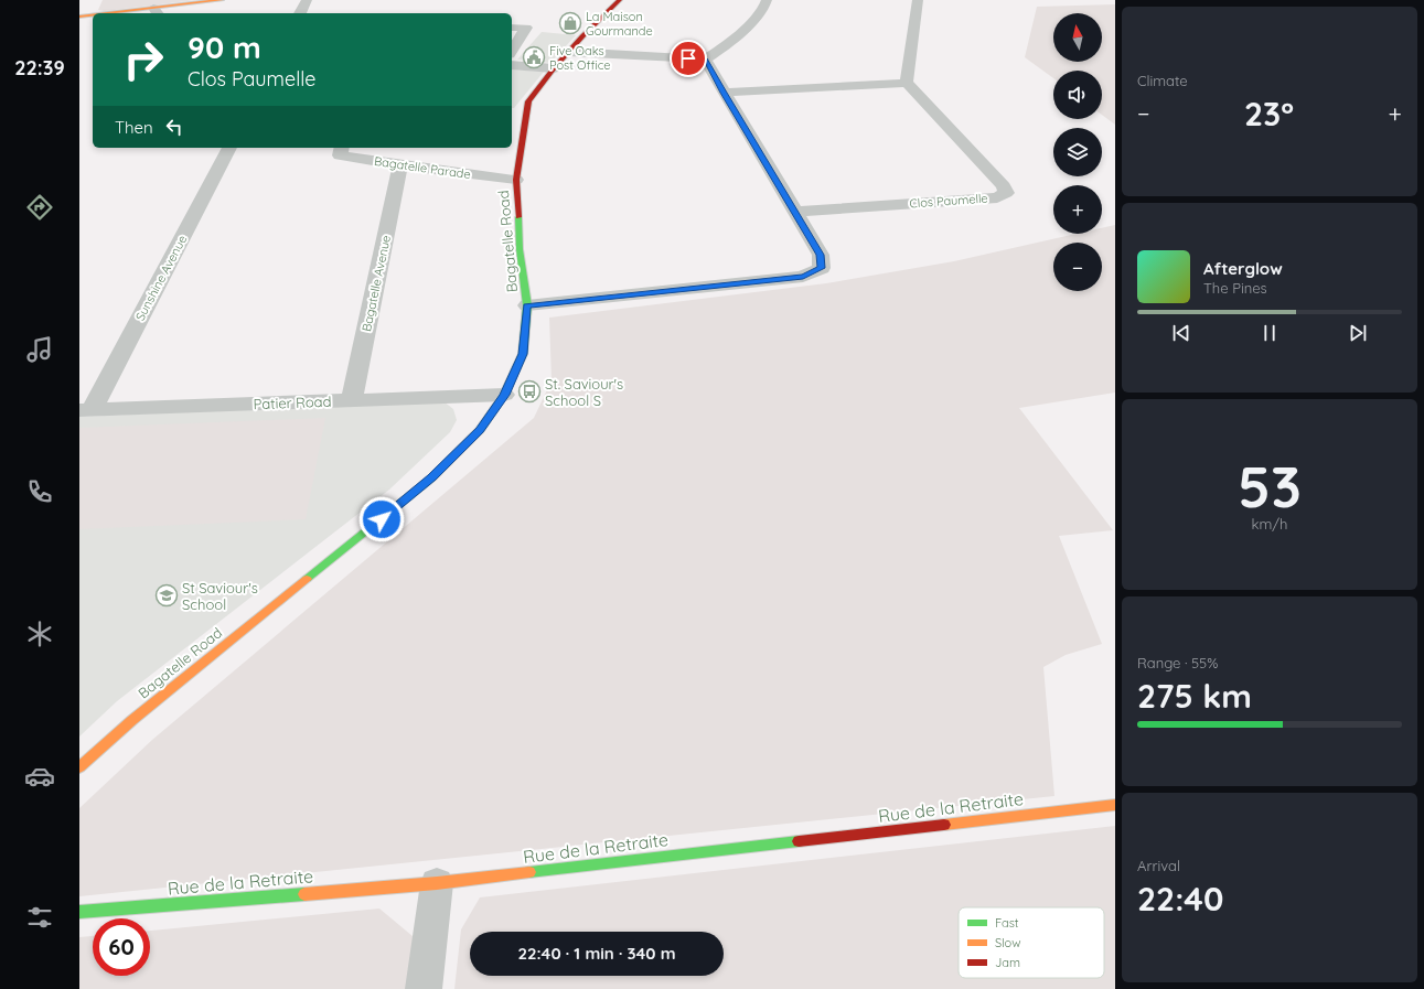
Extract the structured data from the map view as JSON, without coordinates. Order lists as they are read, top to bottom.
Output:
{
  "streets": {
    "main road": ["Bagatelle Road", "Rue de la Retraite"],
    "street": [
      "Bagatelle Parade",
      "Clos Paumelle",
      "Sunshine Avenue",
      "Bagatelle Avenue",
      "Patier Road"
    ]
  },
  "crossings": [
    ["Bagatelle Parade", "Bagatelle Road"],
    ["Bagatelle Parade", "Bagatelle Avenue"],
    ["Bagatelle Road", "Patier Road"],
    ["Sunshine Avenue", "Patier Road"],
    ["Bagatelle Avenue", "Patier Road"]
  ],
  "places": {
    "shop": ["La Maison Gourmande"],
    "public building": ["Five Oaks Post Office"],
    "bus stop": ["St. Saviour's School S"],
    "school or university": ["St Saviour's School"]
  },
  "legend": ["Fast", "Slow", "Jam"],
  "north": "top",
  "page": {
    "tabs": "22:39",
    "tile": [
      "Climate",
      ["53", "km/h"],
      ["Range · 55%", "275 km"],
      ["Arrival", "22:40"]
    ],
    "map_buttons": ["+", "−"],
    "turn": ["90 m", "Clos Paumelle"],
    "heat": ["−", "23°", "+"],
    "then": "Then",
    "song": ["Afterglow", "The Pines"],
    "limit": "60",
    "trip": "22:40 · 1 min · 340 m"
  }
}
